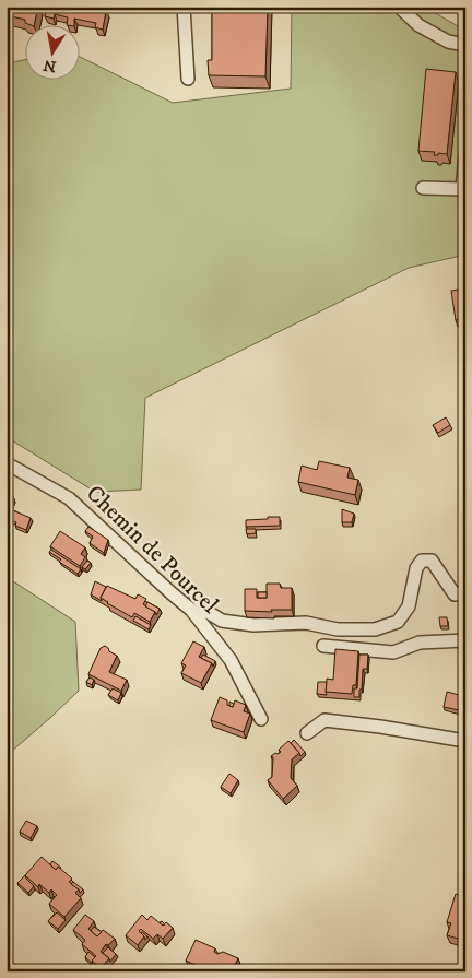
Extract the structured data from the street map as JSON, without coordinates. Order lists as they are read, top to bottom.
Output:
{
  "streets": {
    "street": ["Chemin de Pourcel"]
  },
  "north": "bottom"
}
